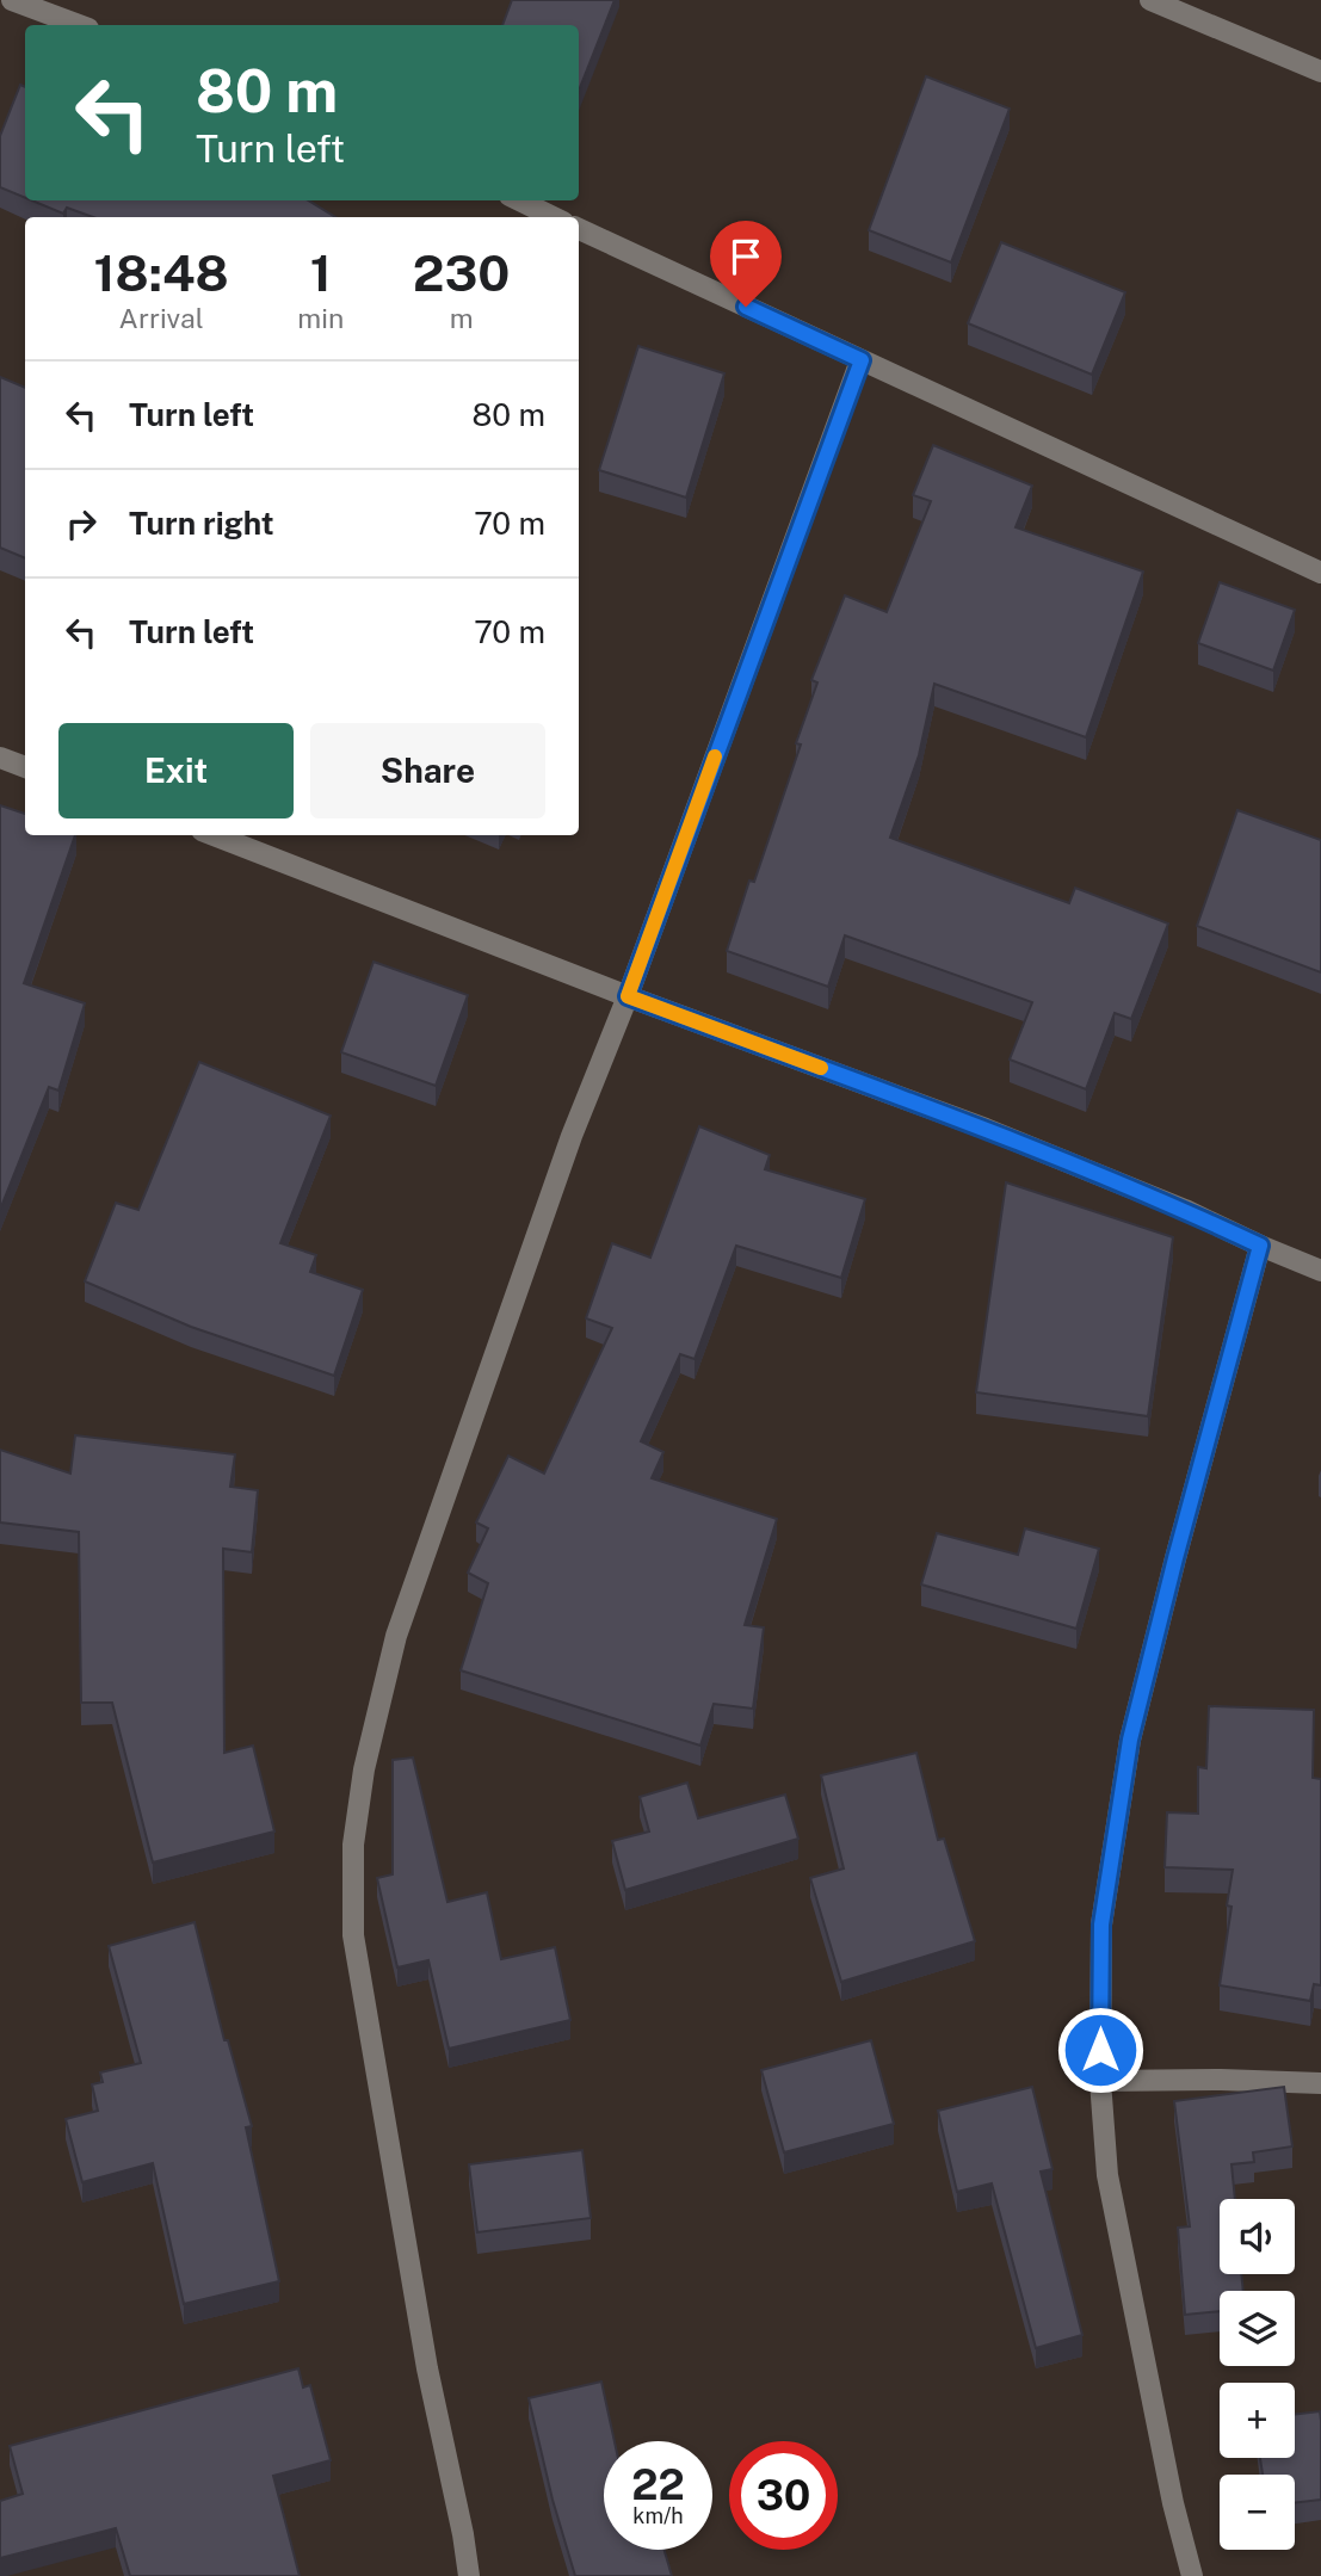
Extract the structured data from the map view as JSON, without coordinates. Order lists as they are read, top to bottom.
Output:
{
  "page": {
    "turn": ["80 m", "Turn left"],
    "eta": [
      "18:48",
      "Arrival",
      "1",
      "min",
      "230",
      "m"
    ],
    "list": [
      {
        "name": "Turn left",
        "value": "80 m"
      },
      {
        "name": "Turn right",
        "value": "70 m"
      },
      {
        "name": "Turn left",
        "value": "70 m"
      }
    ],
    "buttons": ["Exit", "Share"],
    "map_buttons": ["+", "−"],
    "speed": "22 km/h",
    "limit": "30"
  }
}
